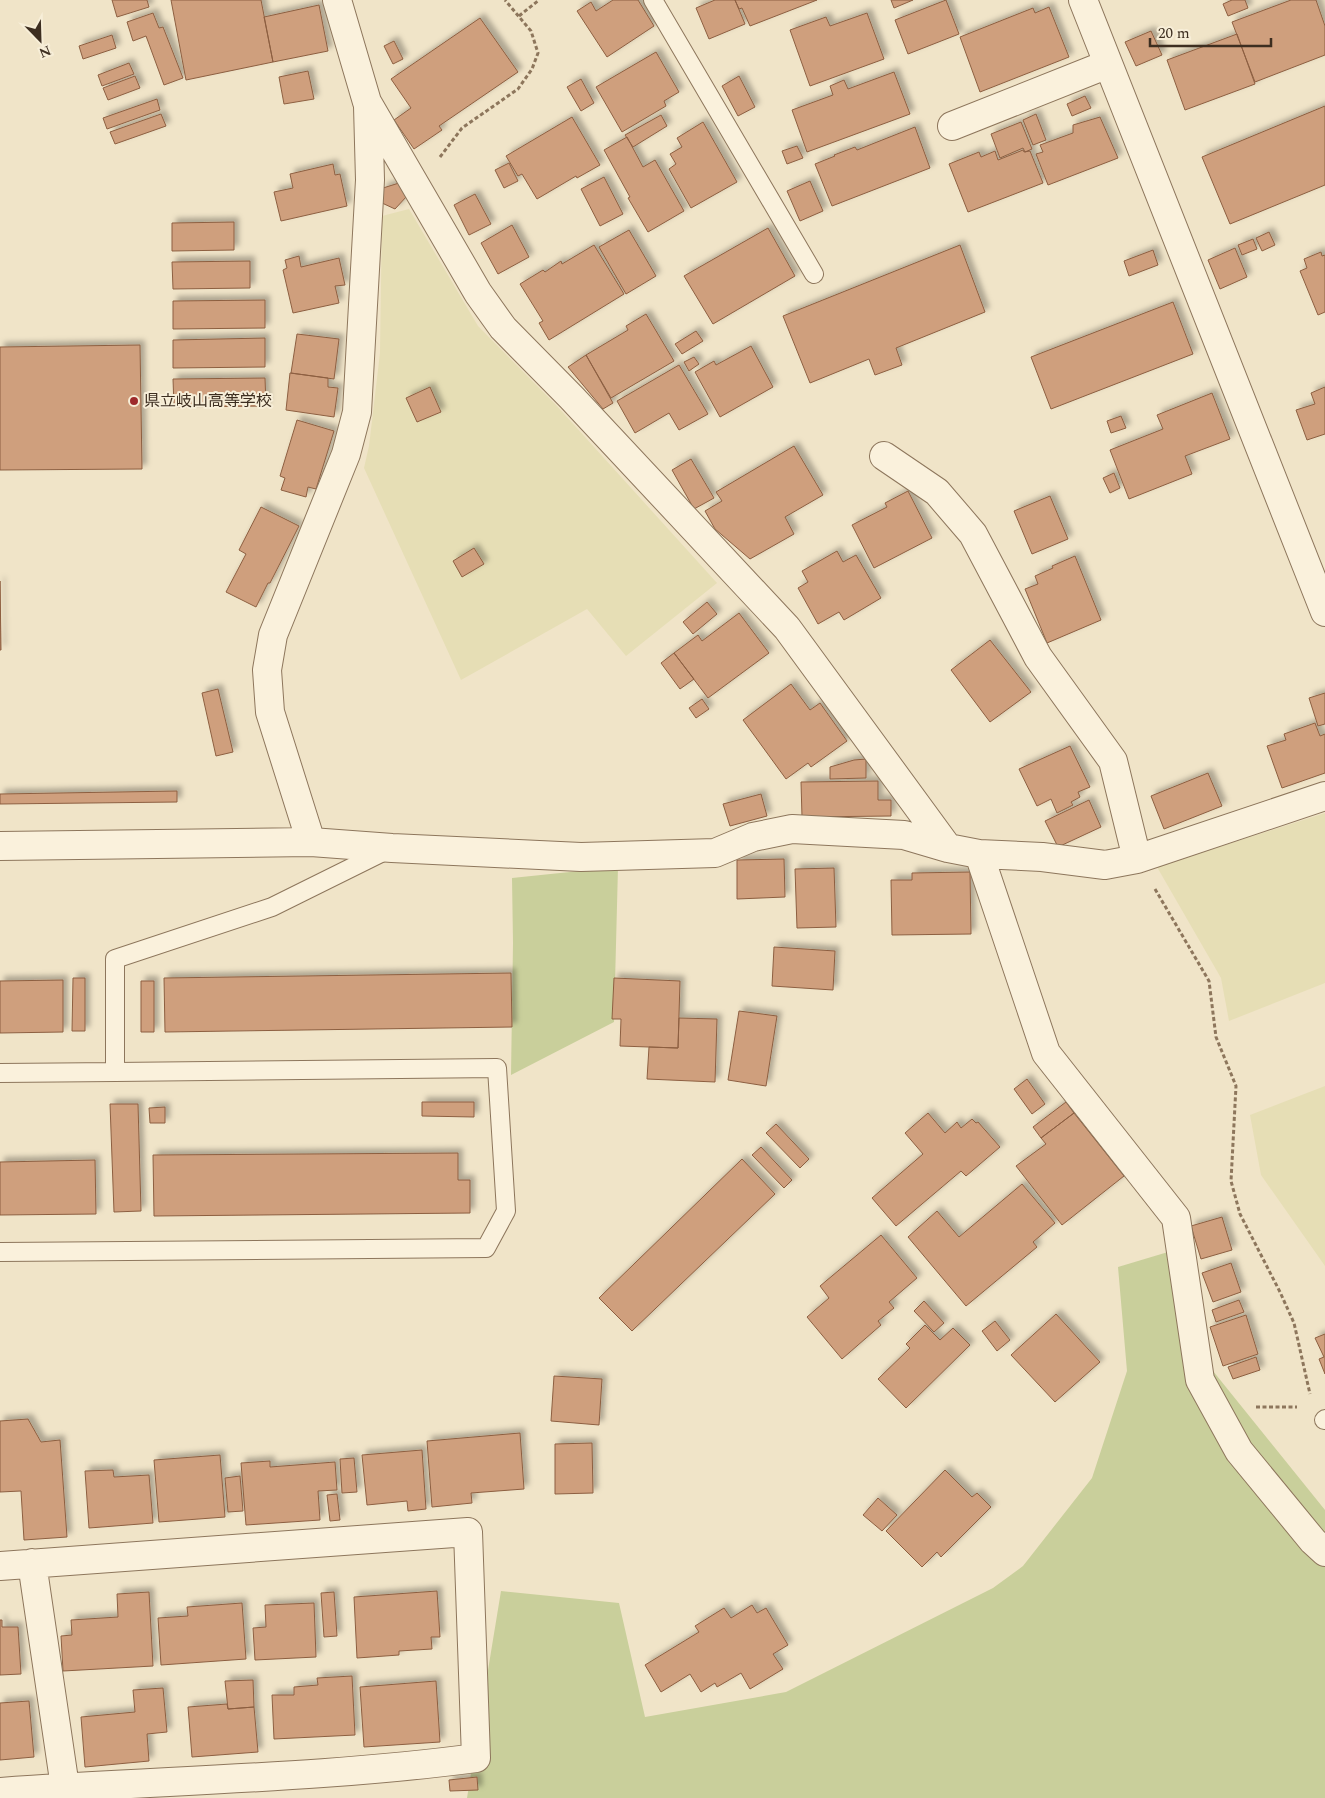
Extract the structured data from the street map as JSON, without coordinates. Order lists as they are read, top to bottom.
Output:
{
  "places": ["県立岐山高等学校"],
  "scale_bar": "20 m",
  "north": "bottom right"
}
